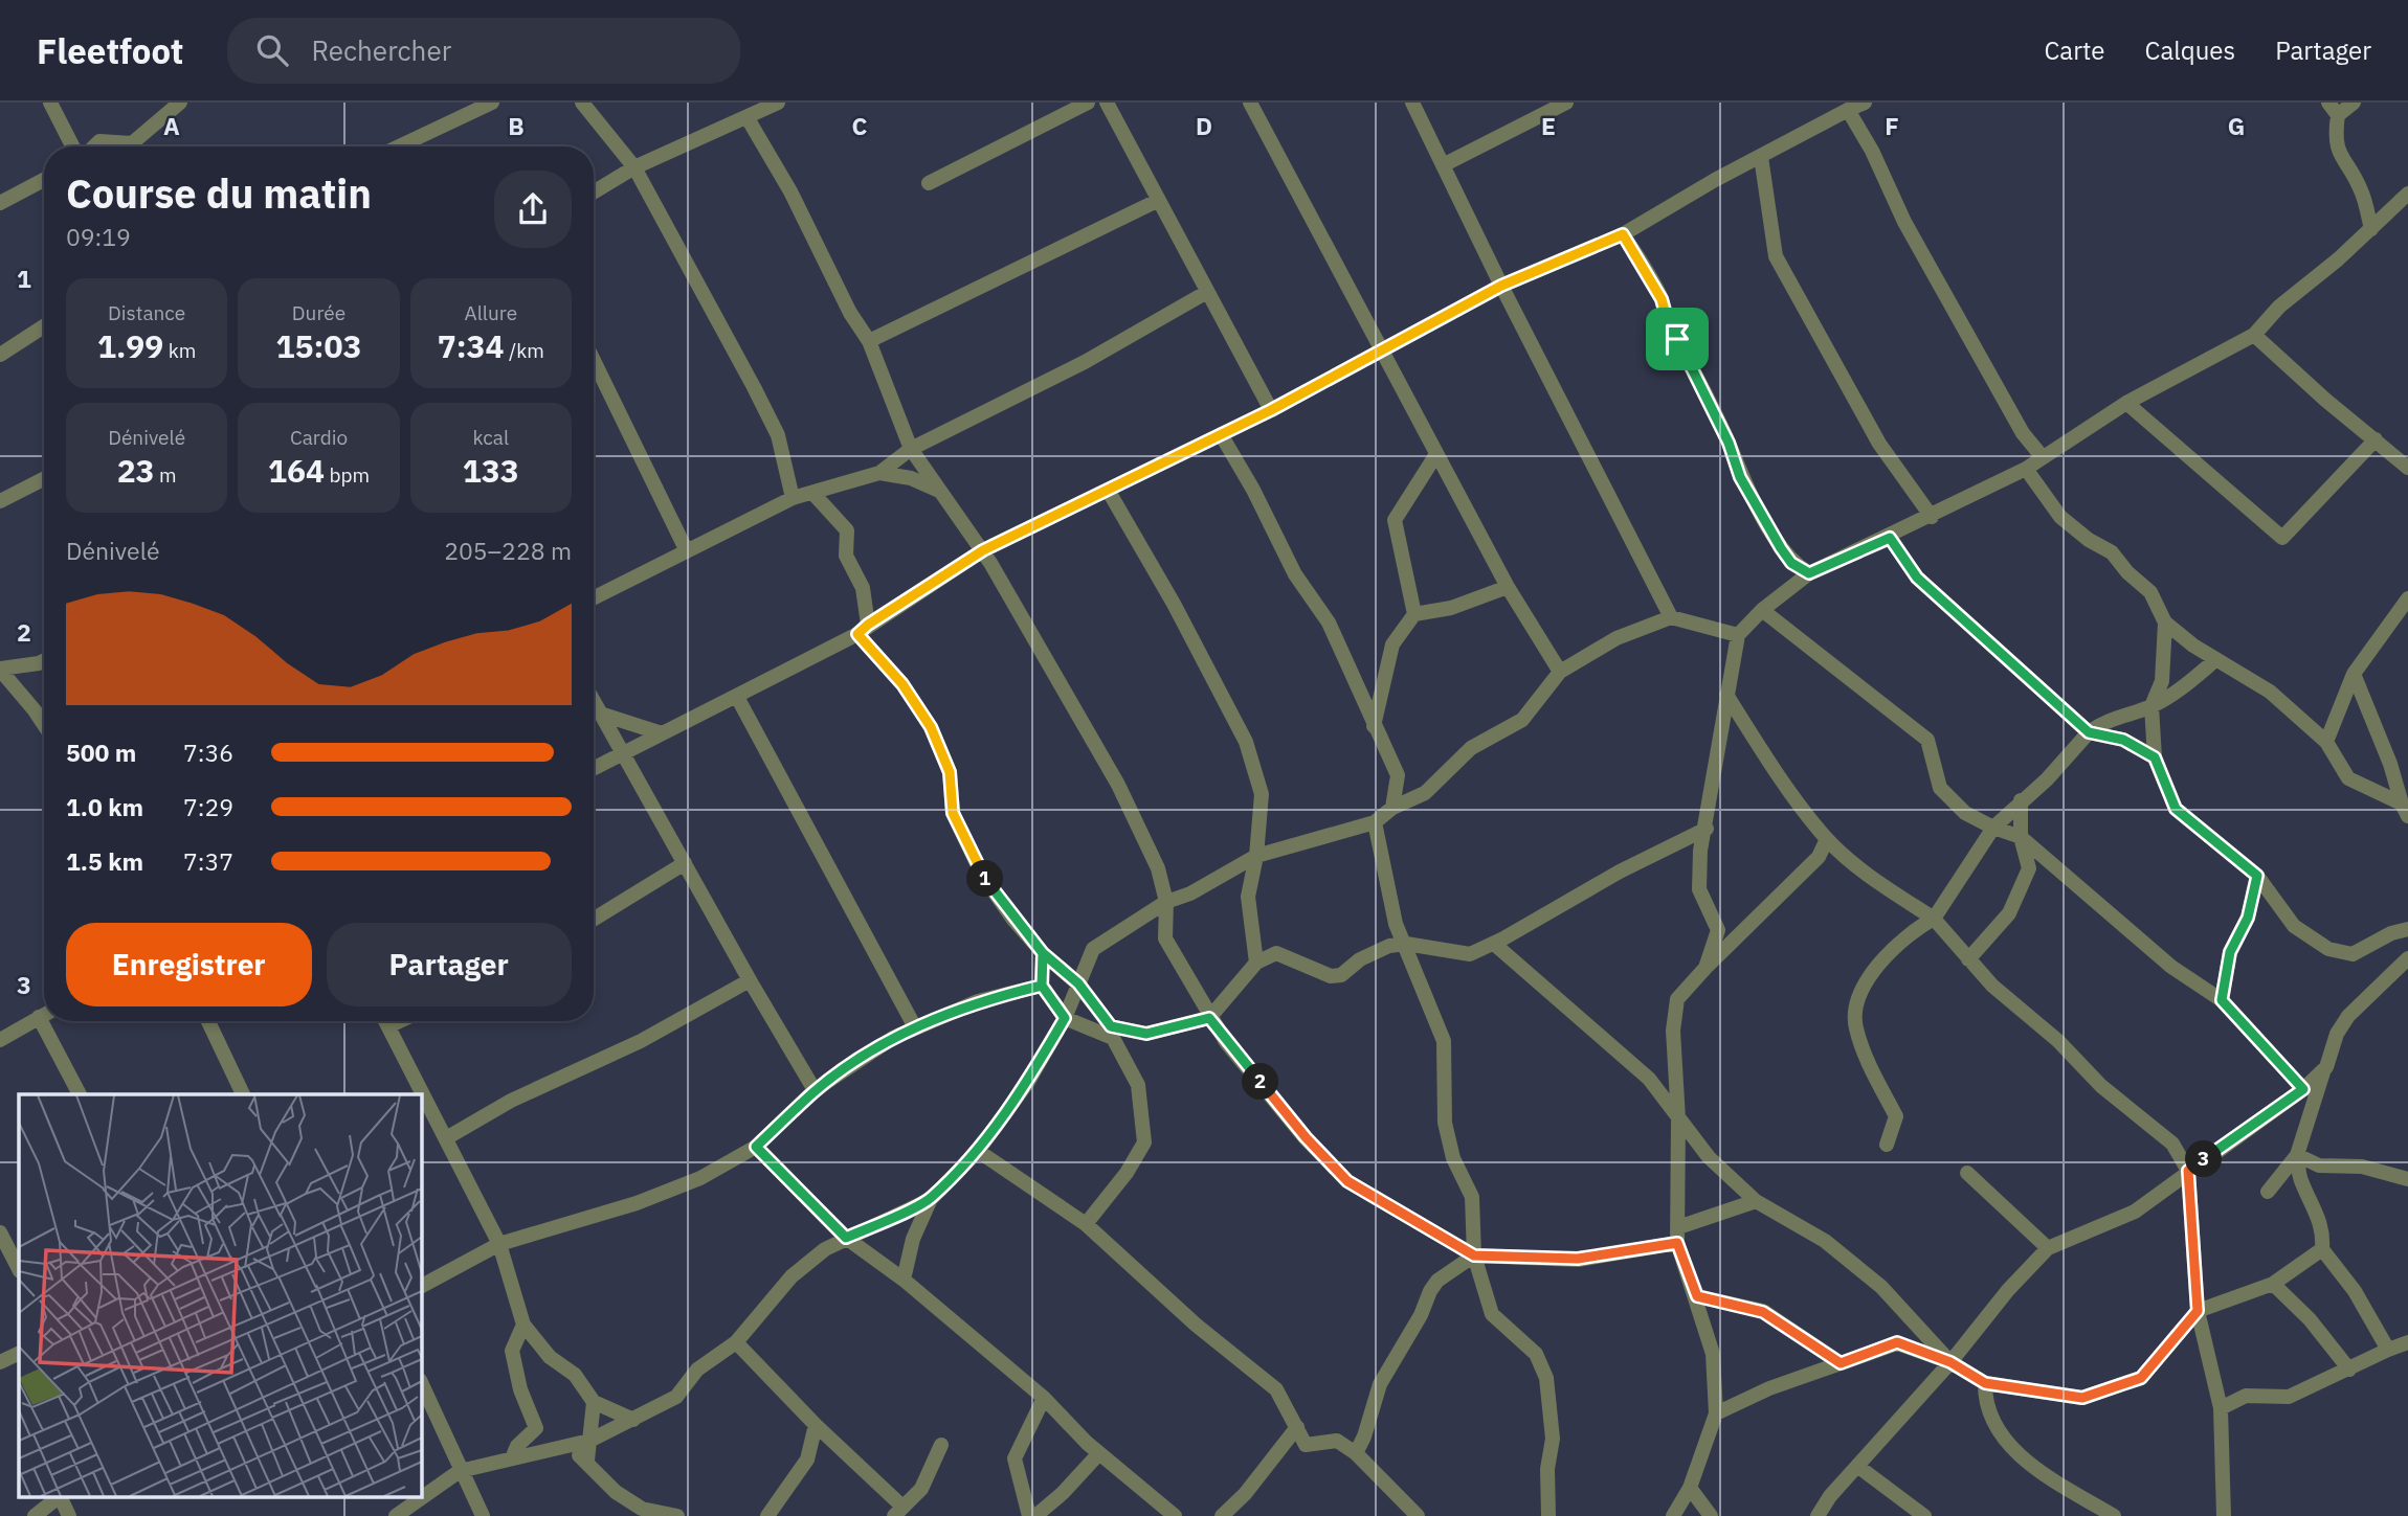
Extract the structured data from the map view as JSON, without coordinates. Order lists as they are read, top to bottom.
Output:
{
  "page": {
    "header": "Fleetfoot",
    "search": "Rechercher",
    "nav": ["Carte", "Calques", "Partager"],
    "heading": ["Course du matin", "09:19"],
    "stats": [
      ["Distance", "1.99 km"],
      ["Durée", "15:03"],
      ["Allure", "7:34 /km"],
      ["Dénivelé", "23 m"],
      ["Cardio", "164 bpm"],
      ["kcal", "133"]
    ],
    "chart": ["Dénivelé", "205–228 m"],
    "list": [
      {
        "name": "500 m",
        "note": "7:36"
      },
      {
        "name": "1.0 km",
        "note": "7:29"
      },
      {
        "name": "1.5 km",
        "note": "7:37"
      }
    ],
    "pins": ["1", "2", "3"],
    "buttons": ["Enregistrer", "Partager"]
  },
  "grid": {
    "columns": [
      "A",
      "B",
      "C",
      "D",
      "E",
      "F",
      "G"
    ],
    "rows": ["1", "2", "3"]
  }
}
